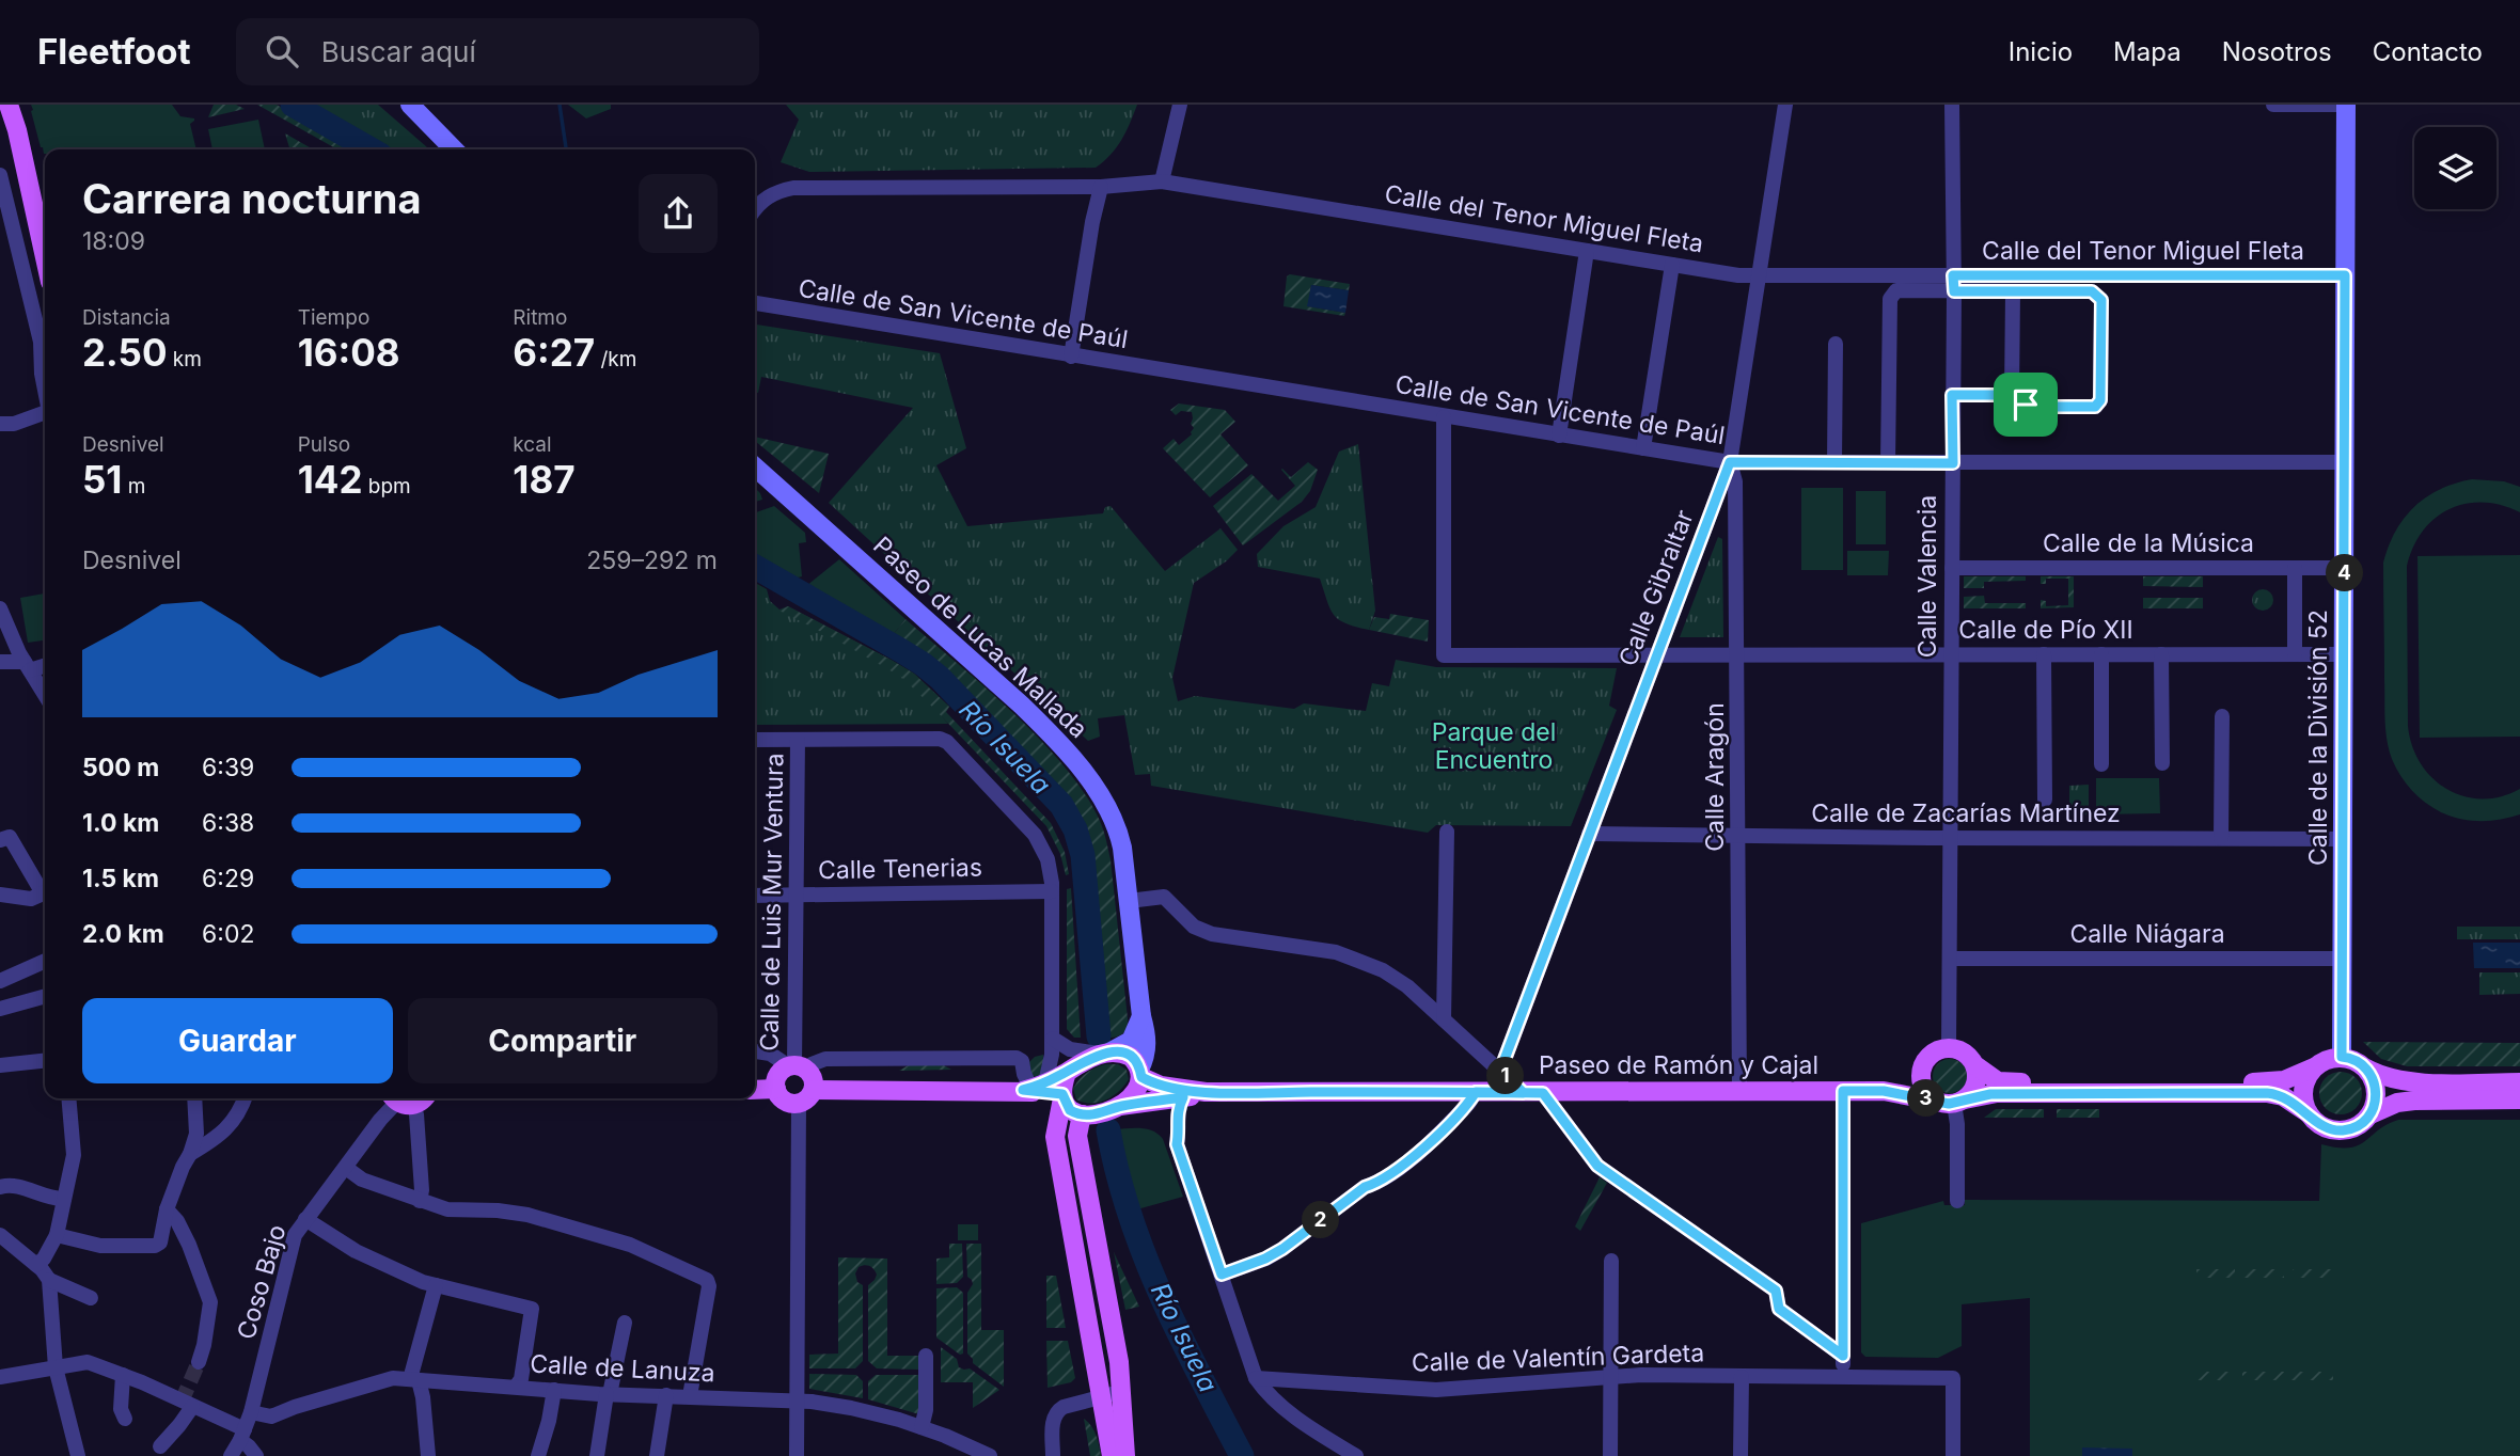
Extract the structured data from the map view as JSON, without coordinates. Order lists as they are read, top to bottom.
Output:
{
  "streets": {
    "main road": ["Paseo de Lucas Mallada", "Calle de la División 52", "Paseo de Ramón y Cajal"],
    "street": [
      "Calle del Tenor Miguel Fleta",
      "Calle de San Vicente de Paúl",
      "Calle de la Música",
      "Calle Valencia",
      "Calle Gibraltar",
      "Calle de Pío XII",
      "Calle Aragón",
      "Calle de Zacarías Martínez",
      "Calle Tenerias",
      "Calle de Luis Mur Ventura",
      "Calle Niágara",
      "Coso Bajo",
      "Calle de Valentín Gardeta",
      "Calle de Lanuza"
    ]
  },
  "crossings": [
    ["Calle del Tenor Miguel Fleta", "Calle Valencia"],
    ["Calle del Tenor Miguel Fleta", "Calle Gibraltar"],
    ["Calle del Tenor Miguel Fleta", "Calle de la División 52"],
    ["Calle de San Vicente de Paúl", "Calle Valencia"],
    ["Calle de San Vicente de Paúl", "Calle Gibraltar"],
    ["Calle de San Vicente de Paúl", "Calle de Pío XII"],
    ["Calle de San Vicente de Paúl", "Calle de la División 52"],
    ["Calle de San Vicente de Paúl", "Calle Aragón"],
    ["Calle de la Música", "Calle Valencia"],
    ["Calle de la Música", "Calle de la División 52"],
    ["Calle Valencia", "Calle de Pío XII"],
    ["Calle Valencia", "Calle de Zacarías Martínez"],
    ["Calle Valencia", "Calle Niágara"],
    ["Calle Valencia", "Paseo de Ramón y Cajal"],
    ["Calle Gibraltar", "Calle de Pío XII"],
    ["Calle Gibraltar", "Calle Aragón"],
    ["Calle Gibraltar", "Calle de Zacarías Martínez"],
    ["Calle de Pío XII", "Calle de la División 52"],
    ["Calle de Pío XII", "Calle Aragón"],
    ["Paseo de Lucas Mallada", "Paseo de Ramón y Cajal"],
    ["Calle de la División 52", "Calle de Zacarías Martínez"],
    ["Calle de la División 52", "Calle Niágara"],
    ["Calle de la División 52", "Paseo de Ramón y Cajal"],
    ["Calle Aragón", "Calle de Zacarías Martínez"],
    ["Calle Aragón", "Paseo de Ramón y Cajal"],
    ["Calle Tenerias", "Calle de Luis Mur Ventura"],
    ["Coso Bajo", "Calle de Lanuza"]
  ],
  "water": ["Río Isuela"],
  "parks": ["Parque del Encuentro"],
  "page": {
    "header": "Fleetfoot",
    "search": "Buscar aquí",
    "nav": [
      "Inicio",
      "Mapa",
      "Nosotros",
      "Contacto"
    ],
    "heading": ["Carrera nocturna", "18:09"],
    "stats": [
      ["Distancia", "2.50 km"],
      ["Tiempo", "16:08"],
      ["Ritmo", "6:27 /km"],
      ["Desnivel", "51 m"],
      ["Pulso", "142 bpm"],
      ["kcal", "187"]
    ],
    "chart": ["Desnivel", "259–292 m"],
    "pins": [
      "4",
      "1",
      "3",
      "2"
    ],
    "list": [
      {
        "name": "500 m",
        "note": "6:39"
      },
      {
        "name": "1.0 km",
        "note": "6:38"
      },
      {
        "name": "1.5 km",
        "note": "6:29"
      },
      {
        "name": "2.0 km",
        "note": "6:02"
      }
    ],
    "buttons": ["Guardar", "Compartir"]
  }
}
